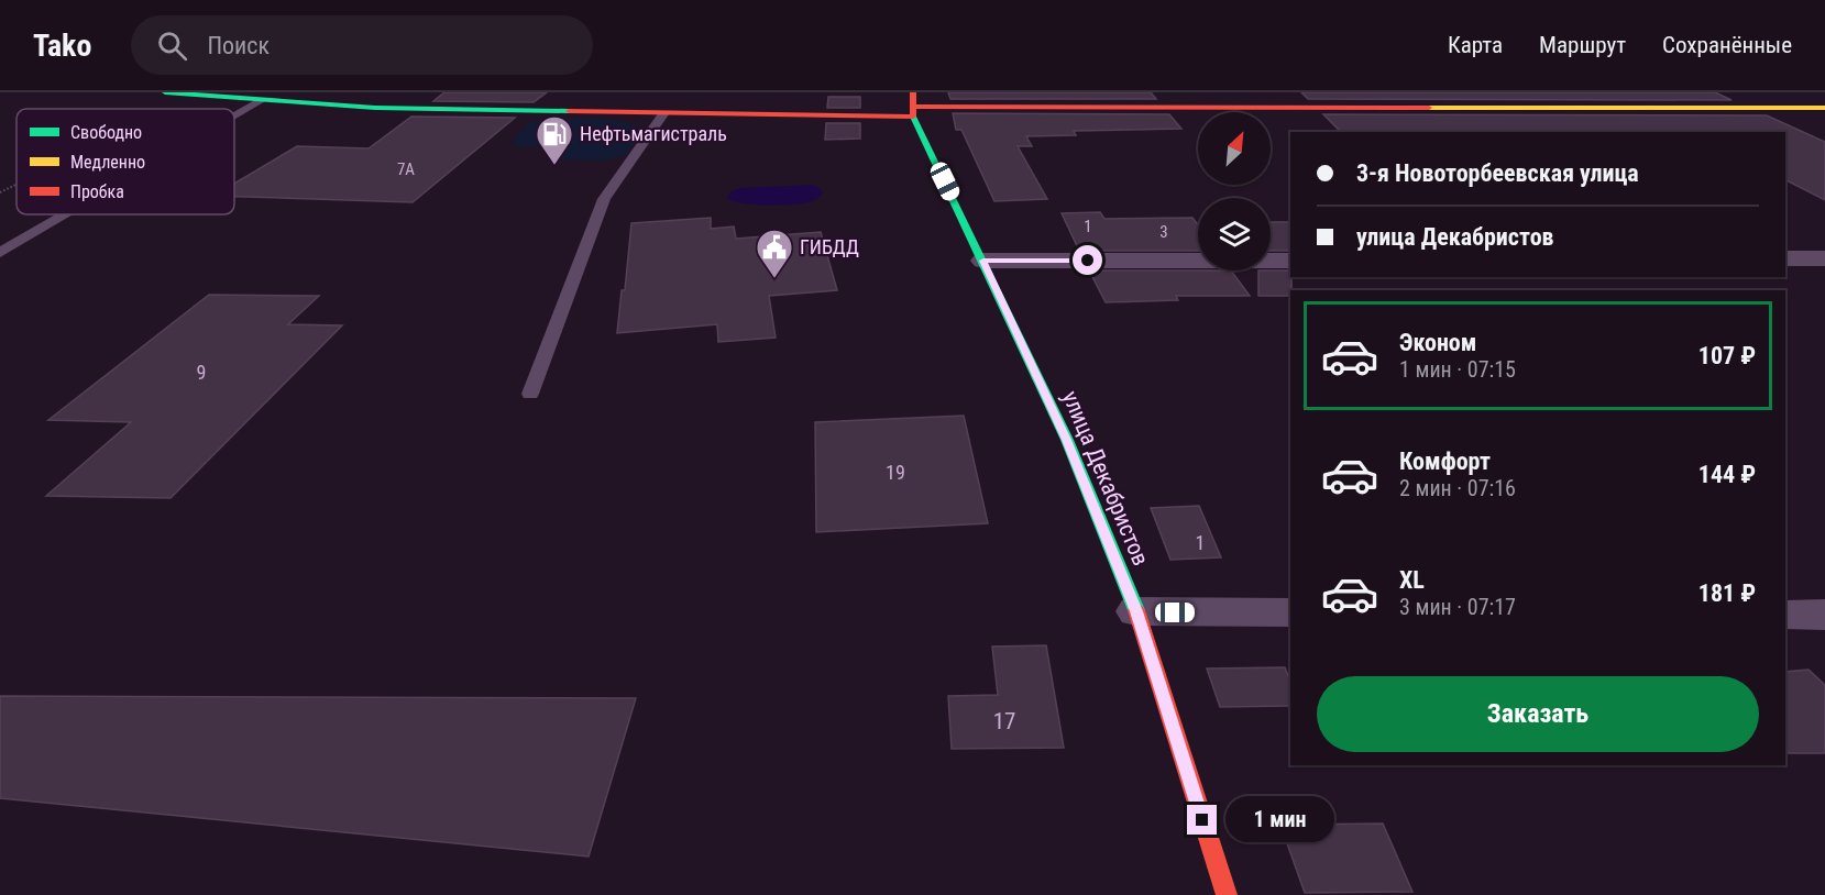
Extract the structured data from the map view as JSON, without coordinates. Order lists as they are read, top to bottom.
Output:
{
  "streets": {
    "main road": ["улица Декабристов"]
  },
  "places": {
    "fuel station": ["Нефтьмагистраль"],
    "public building": ["ГИБДД"]
  },
  "house_numbers": [
    "7А",
    "1",
    "3",
    "9",
    "19",
    "1",
    "17"
  ],
  "legend": ["Свободно", "Медленно", "Пробка"],
  "north": "top right",
  "page": {
    "header": "Tako",
    "search": "Поиск",
    "nav": ["Карта", "Маршрут", "Сохранённые"],
    "banner": ["3-я Новоторбеевская улица", "улица Декабристов"],
    "list": [
      {
        "name": "Эконом",
        "note": "1 мин · 07:15",
        "value": "107 ₽"
      },
      {
        "name": "Комфорт",
        "note": "2 мин · 07:16",
        "value": "144 ₽"
      },
      {
        "name": "XL",
        "note": "3 мин · 07:17",
        "value": "181 ₽"
      }
    ],
    "buttons": "Заказать",
    "bubble": "1 мин"
  }
}
